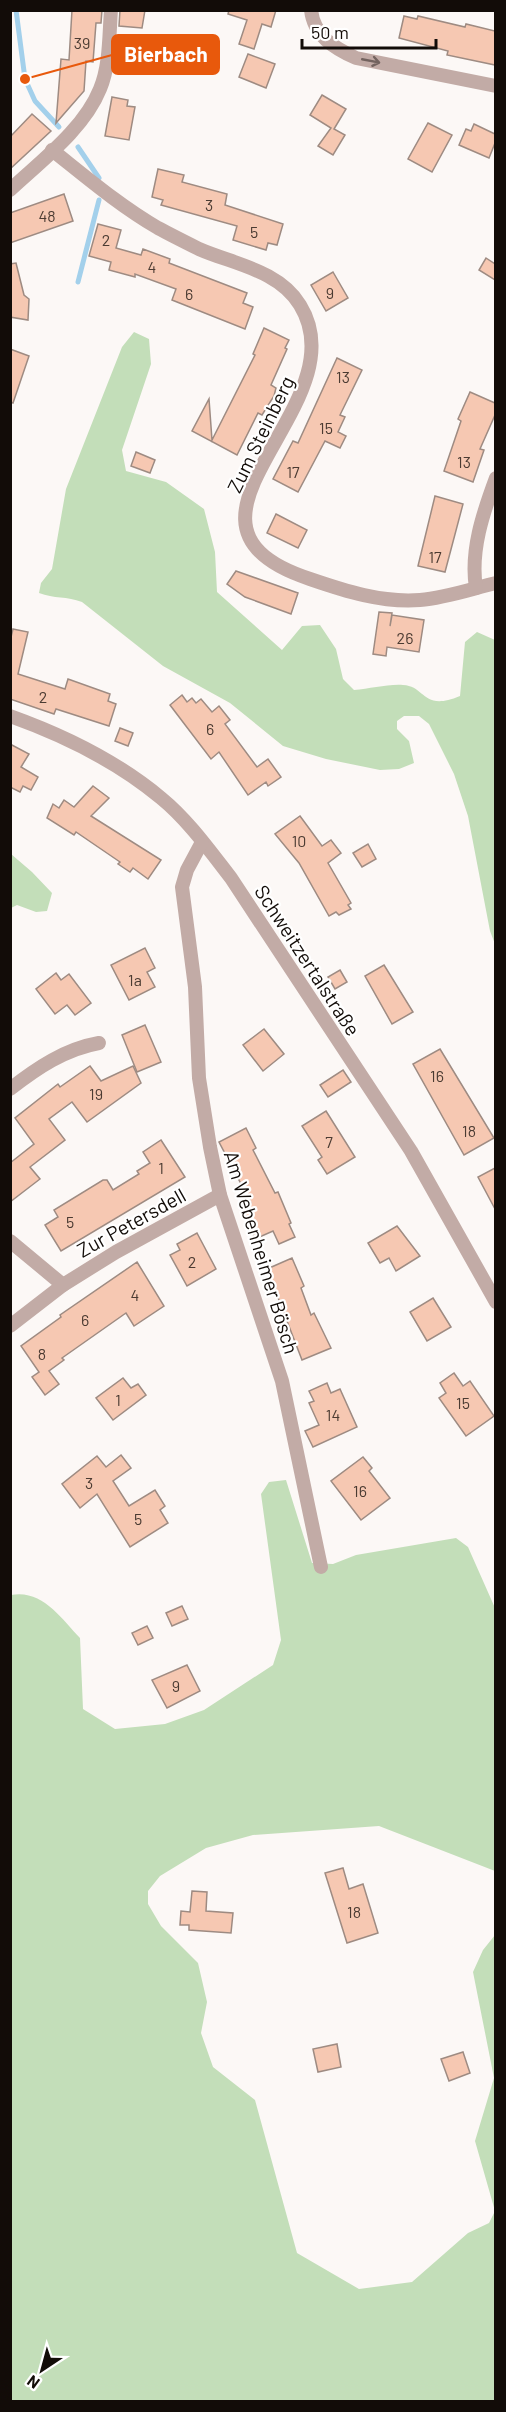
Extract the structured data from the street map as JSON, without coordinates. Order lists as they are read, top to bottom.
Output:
{
  "streets": {
    "street": [
      "Zum Steinberg",
      "Schweitzertalstraße",
      "Zur Petersdell",
      "Am Webenheimer Bösch"
    ]
  },
  "crossings": [
    ["Schweitzertalstraße", "Am Webenheimer Bösch"],
    ["Zur Petersdell", "Am Webenheimer Bösch"]
  ],
  "places": ["Bierbach"],
  "house_numbers": [
    "39",
    "3",
    "48",
    "5",
    "2",
    "4",
    "9",
    "6",
    "13",
    "15",
    "13",
    "17",
    "17",
    "26",
    "2",
    "6",
    "10",
    "1a",
    "16",
    "19",
    "18",
    "7",
    "1",
    "5",
    "2",
    "4",
    "6",
    "8",
    "1",
    "15",
    "14",
    "3",
    "16",
    "5",
    "9",
    "18"
  ],
  "scale_bar": "50 m",
  "north": "bottom left"
}
